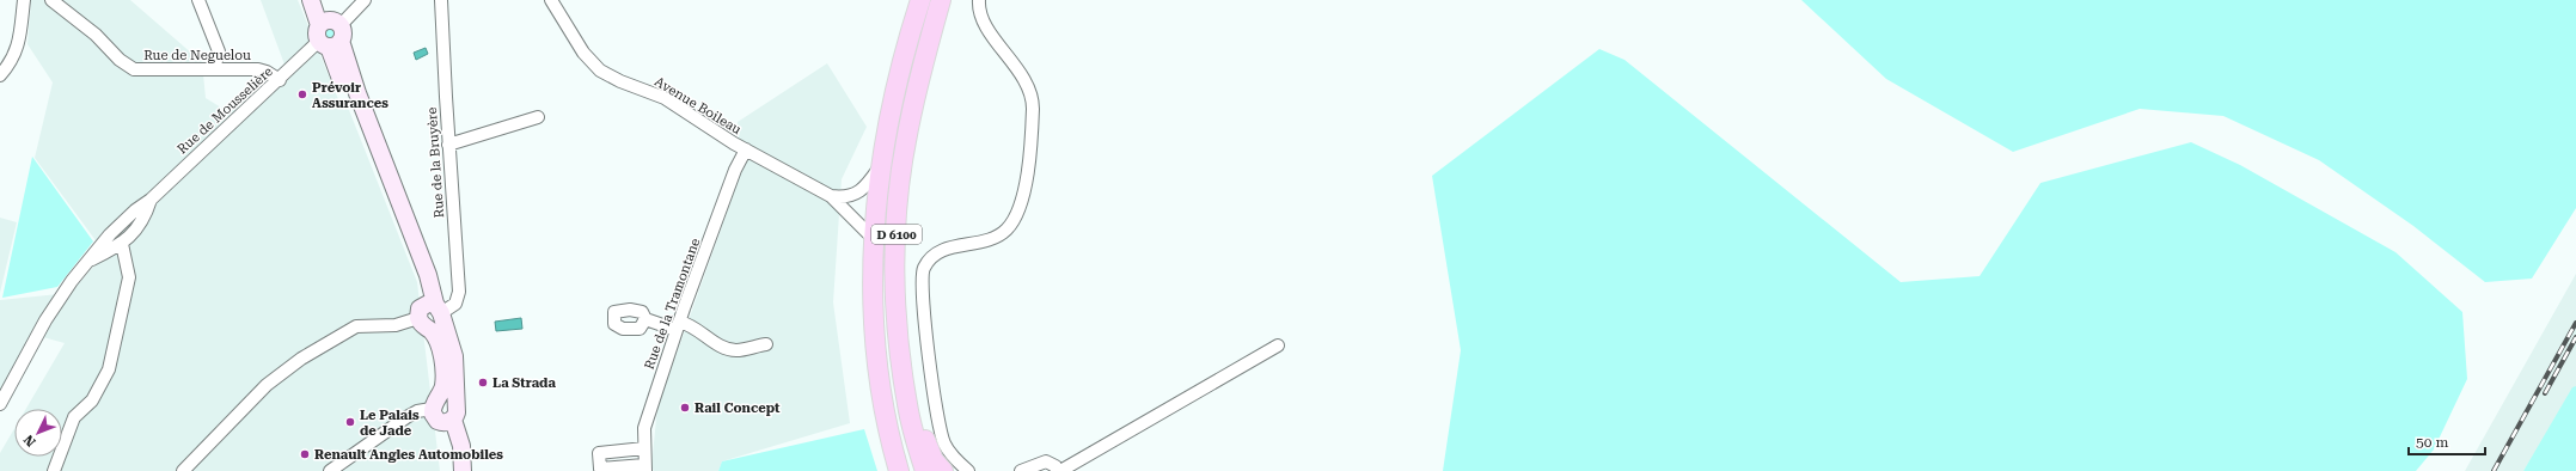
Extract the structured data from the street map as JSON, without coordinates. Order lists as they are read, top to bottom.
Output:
{
  "streets": {
    "main road": ["D 6100"],
    "street": [
      "Rue de Neguelou",
      "Avenue Boileau",
      "Rue de Mousselière",
      "Rue de la Bruyère",
      "Rue de la Tramontane"
    ]
  },
  "crossings": [
    ["Rue de Neguelou", "Rue de Mousselière"],
    ["Avenue Boileau", "D 6100"],
    ["Avenue Boileau", "Rue de la Tramontane"]
  ],
  "places": [
    "Prévoir Assurances",
    "La Strada",
    "Rail Concept",
    "Le Palais de Jade",
    "Renault Angles Automobiles"
  ],
  "scale_bar": "50 m",
  "north": "bottom left"
}
